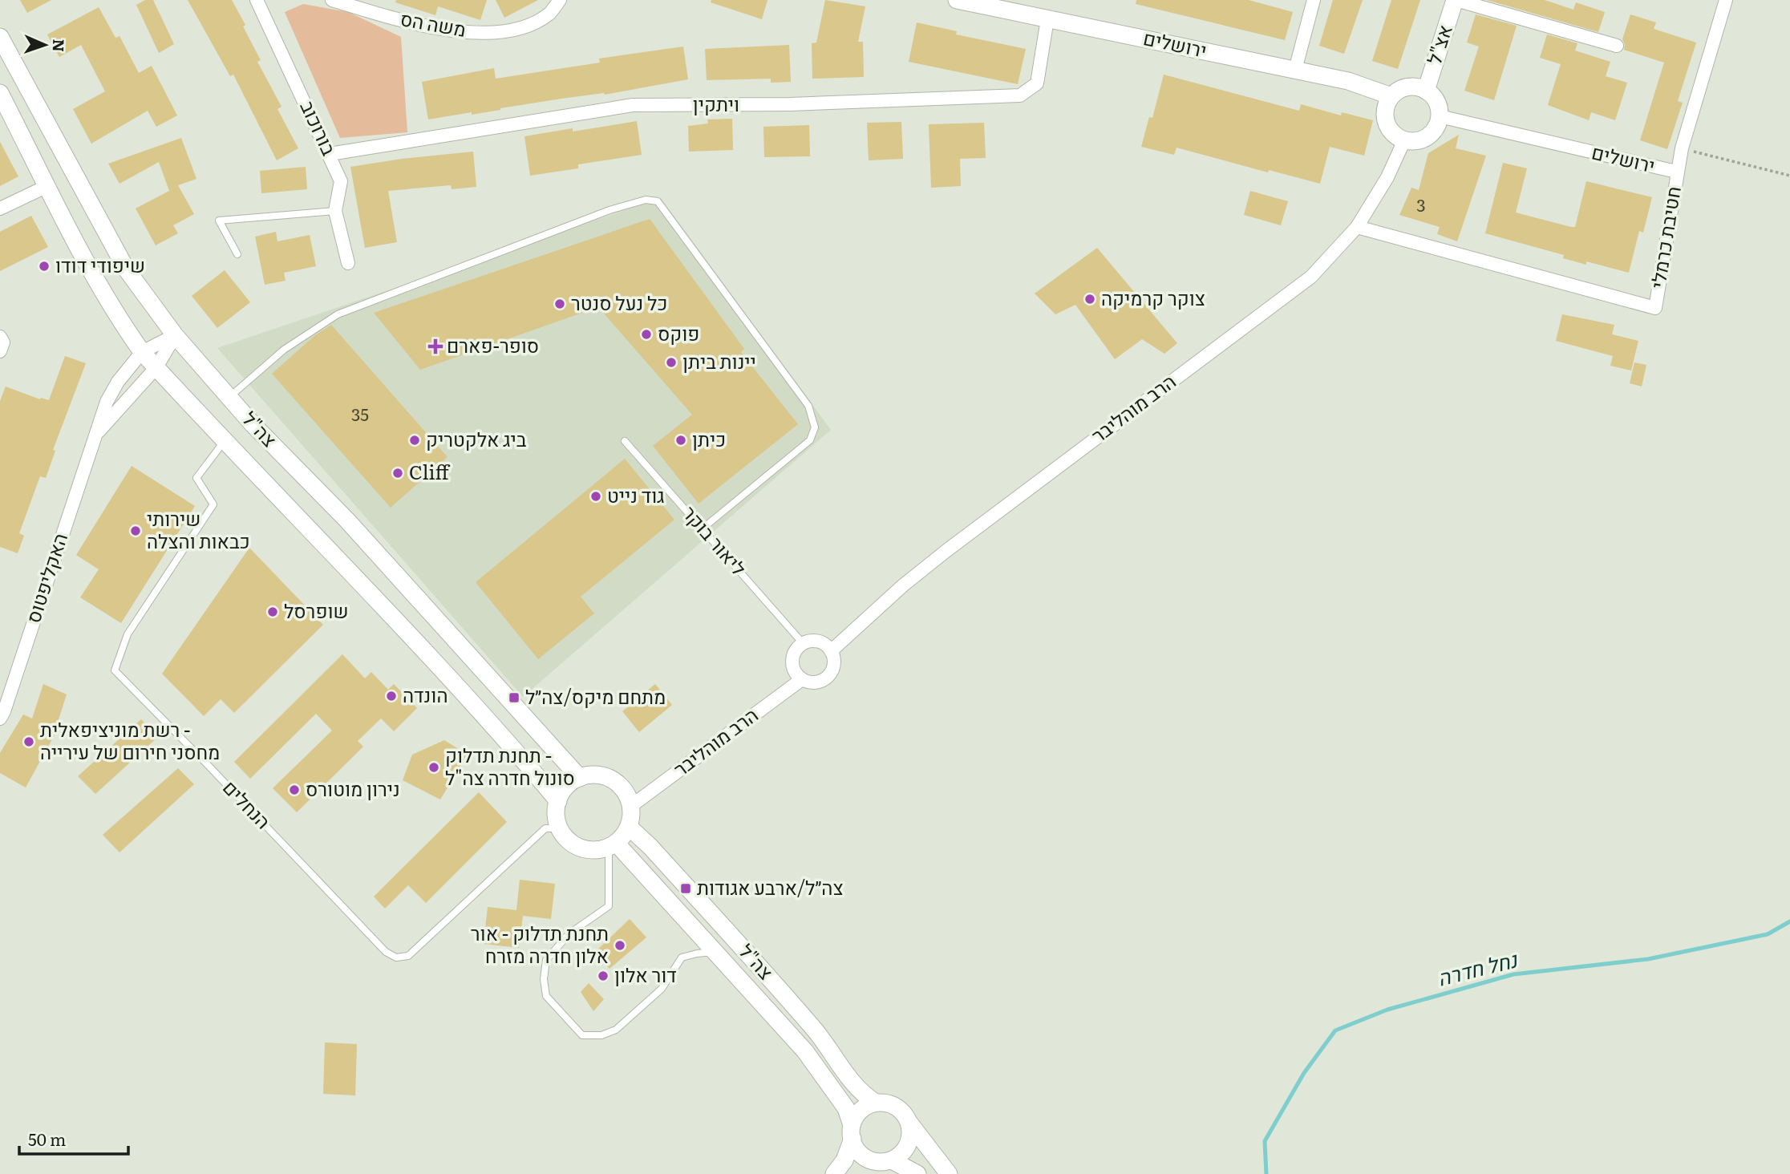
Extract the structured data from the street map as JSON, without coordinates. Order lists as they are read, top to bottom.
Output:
{
  "streets": {
    "main road": ["ירושלים", "אצ\"ל", "צה\"ל"],
    "street": [
      "משה הס",
      "ויתקין",
      "בורוכוב",
      "חטיבת כרמלי",
      "הרב מוהליבר",
      "האקליפטוס"
    ],
    "lane": ["ליאור בוקר", "הנחלים"]
  },
  "crossings": [
    ["ירושלים", "אצ\"ל"],
    ["ירושלים", "ויתקין"],
    ["ירושלים", "חטיבת כרמלי"],
    ["ירושלים", "הרב מוהליבר"],
    ["אצ\"ל", "הרב מוהליבר"],
    ["ויתקין", "בורוכוב"],
    ["חטיבת כרמלי", "הרב מוהליבר"],
    ["הרב מוהליבר", "צה\"ל"],
    ["הרב מוהליבר", "ליאור בוקר"],
    ["הרב מוהליבר", "הנחלים"],
    ["צה\"ל", "האקליפטוס"],
    ["צה\"ל", "הנחלים"]
  ],
  "water": ["נחל חדרה"],
  "places": {
    "other": [
      "שיפודי דודו",
      "צוקר קרמיקה",
      "כל נעל סנטר",
      "פוקס",
      "יינות ביתן",
      "ביג אלקטריק",
      "כיתן",
      "Cliff",
      "גוד נייט",
      "שירותי כבאות והצלה",
      "שופרסל",
      "הונדה",
      "רשת מוניציפאלית - מחסני חירום של עירייה",
      "תחנת תדלוק - סונול חדרה צה\"ל",
      "נירון מוטורס",
      "תחנת תדלוק - אור אלון חדרה מזרח",
      "דור אלון"
    ],
    "health": ["סופר-פארם"],
    "transit": ["מתחם מיקס/צה״ל", "צה״ל/ארבע אגודות"]
  },
  "house_numbers": ["3", "35"],
  "scale_bar": "50 m",
  "north": "right"
}
